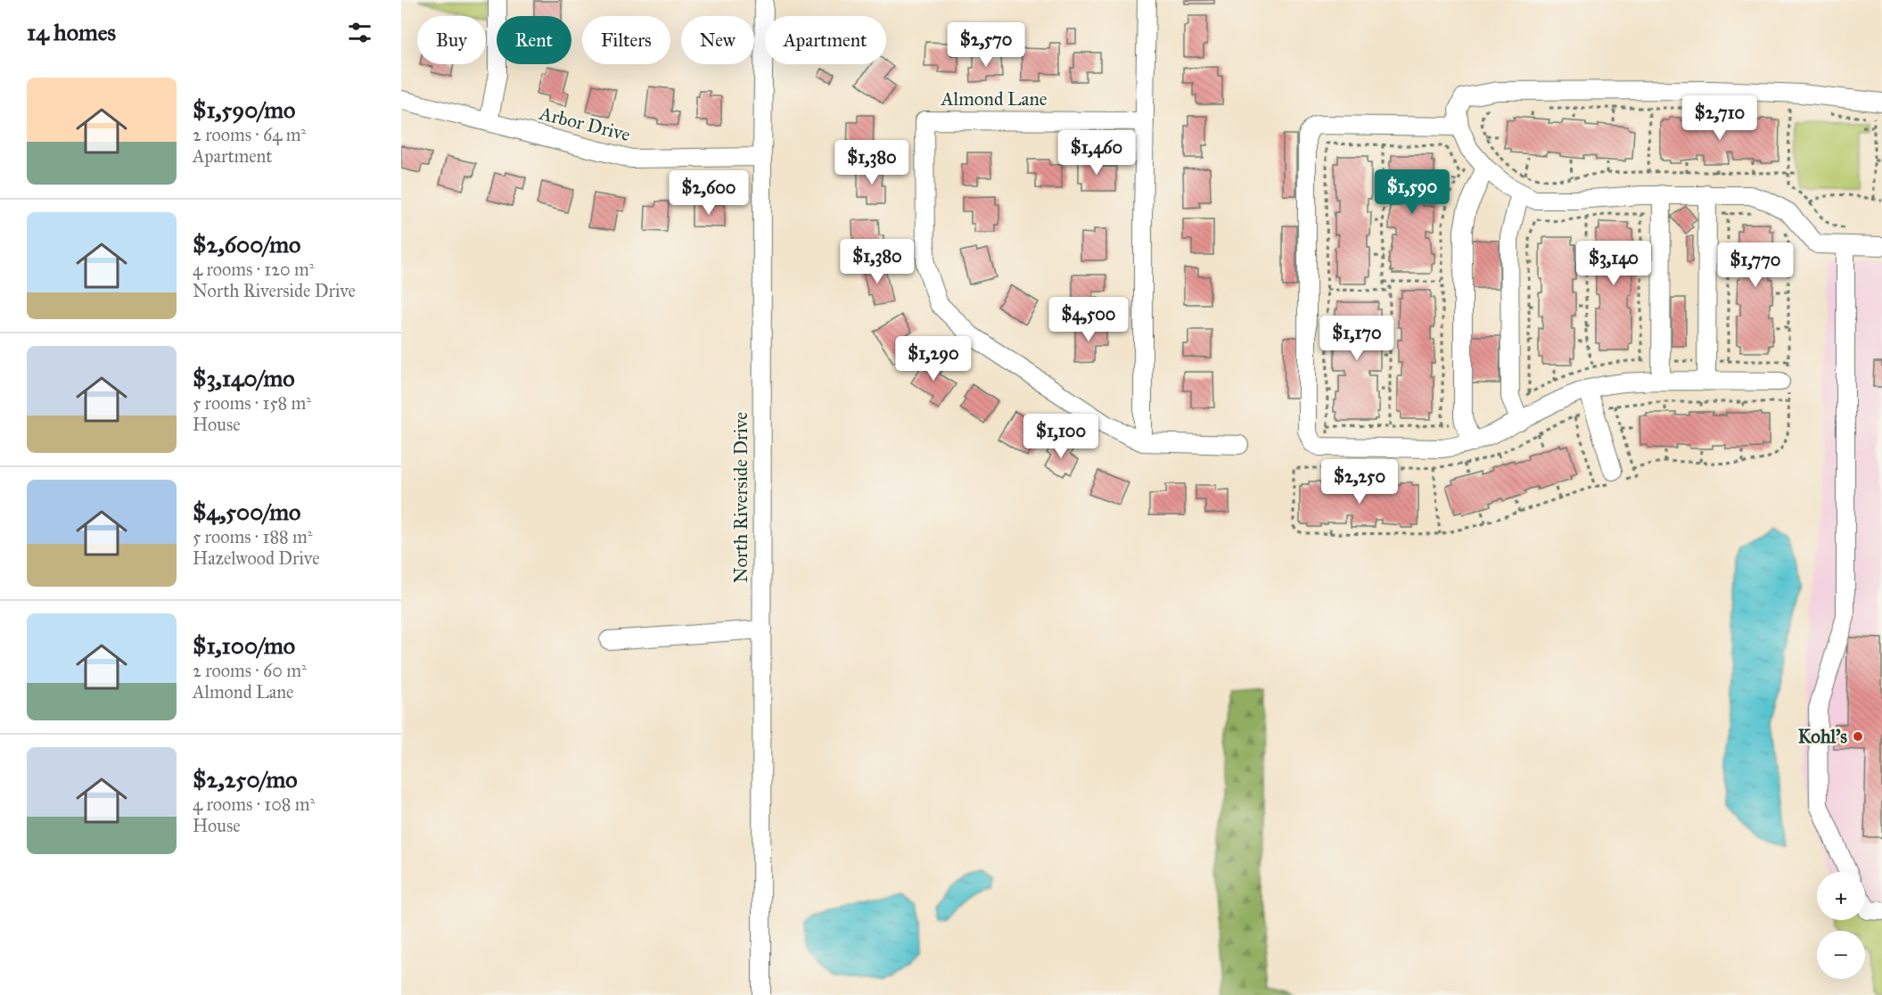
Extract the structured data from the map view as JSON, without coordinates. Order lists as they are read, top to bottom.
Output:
{
  "streets": {
    "street": ["Almond Lane", "Arbor Drive", "North Riverside Drive"]
  },
  "crossings": [
    ["Arbor Drive", "North Riverside Drive"]
  ],
  "places": ["Kohl's"],
  "page": {
    "heading": "14 homes",
    "chip": [
      "Buy",
      "Rent",
      "Filters",
      "New",
      "Apartment"
    ],
    "price": [
      "$2,570",
      "$2,710",
      "$1,460",
      "$1,380",
      "$1,590",
      "$2,600",
      "$1,380",
      "$3,140",
      "$1,770",
      "$4,500",
      "$1,170",
      "$1,290",
      "$1,100",
      "$2,250"
    ],
    "list": [
      {
        "name": "$1,590/mo",
        "note": "2 rooms · 64 m² · Apartment"
      },
      {
        "name": "$2,600/mo",
        "note": "4 rooms · 120 m² · North Riverside Drive"
      },
      {
        "name": "$3,140/mo",
        "note": "5 rooms · 158 m² · House"
      },
      {
        "name": "$4,500/mo",
        "note": "5 rooms · 188 m² · Hazelwood Drive"
      },
      {
        "name": "$1,100/mo",
        "note": "2 rooms · 60 m² · Almond Lane"
      },
      {
        "name": "$2,250/mo",
        "note": "4 rooms · 108 m² · House"
      }
    ],
    "map_buttons": ["+", "−"]
  }
}
